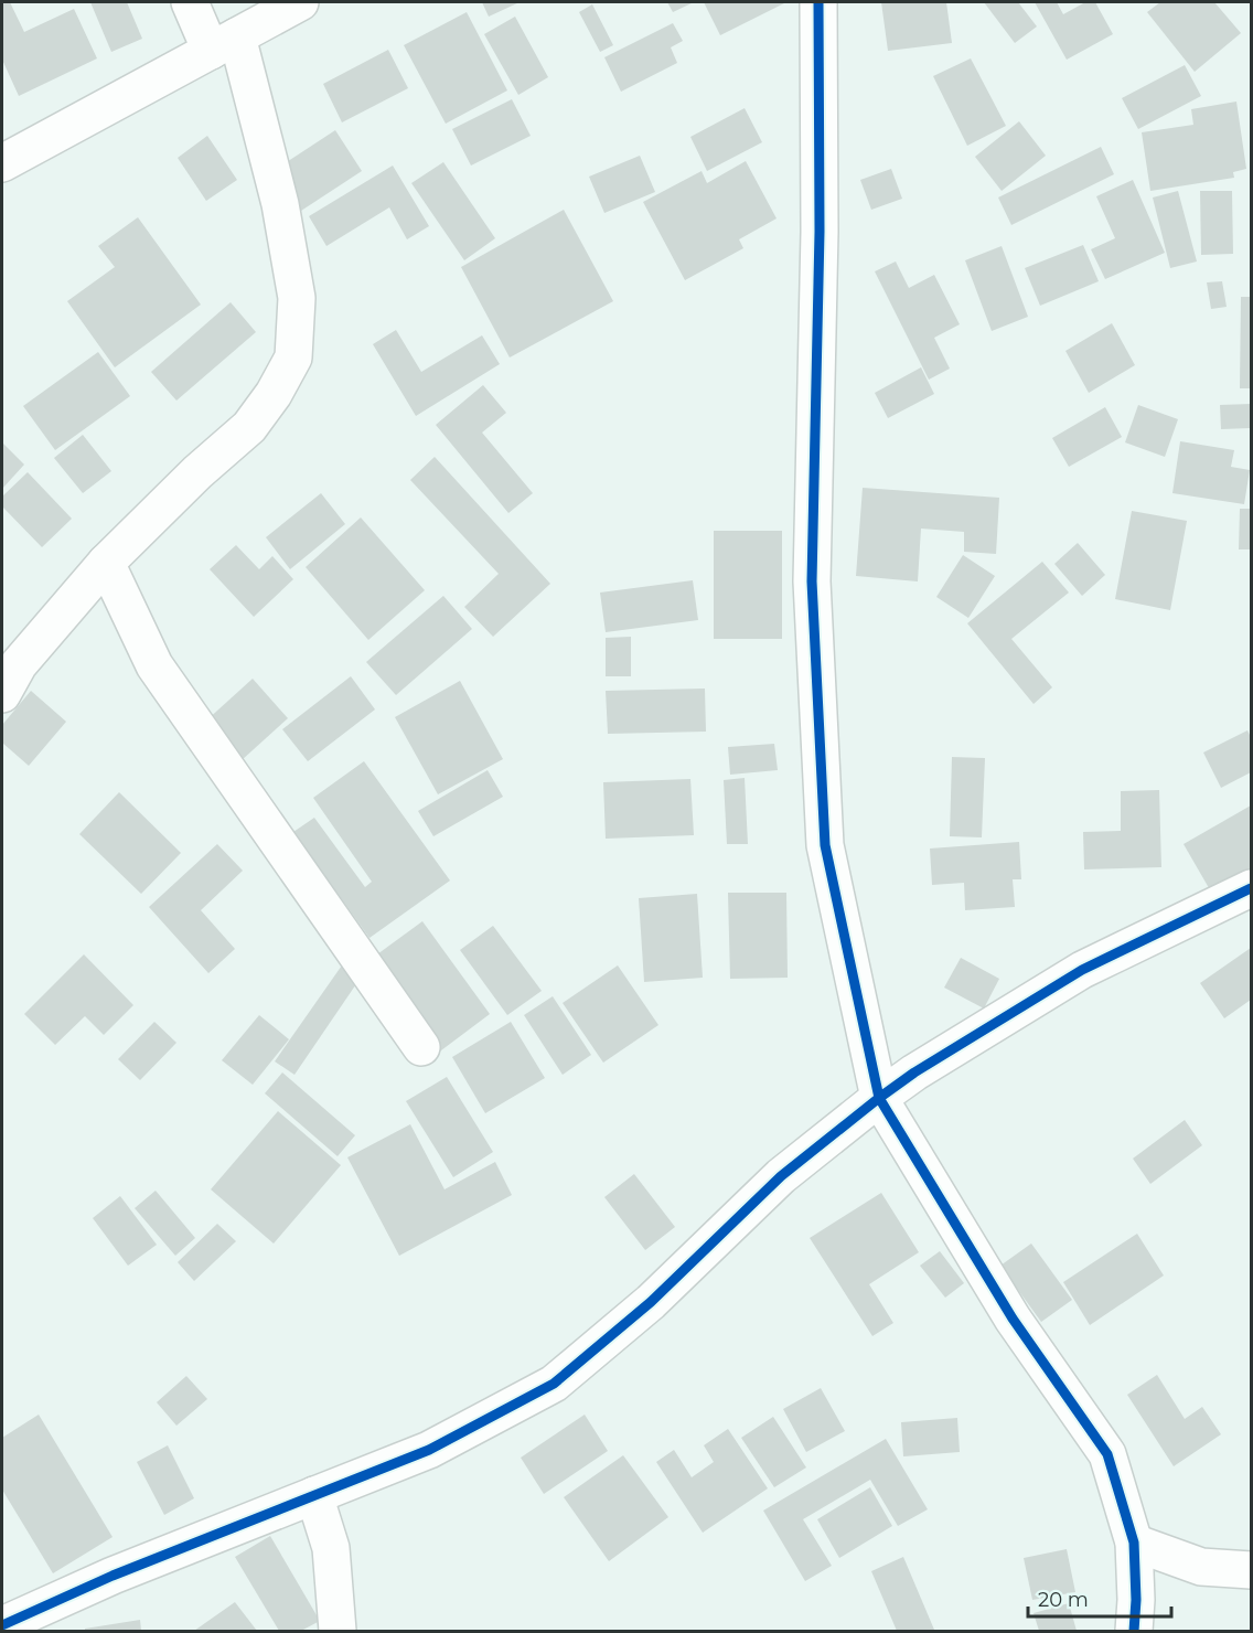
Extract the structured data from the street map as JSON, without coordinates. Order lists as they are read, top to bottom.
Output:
{
  "scale_bar": "20 m"
}
